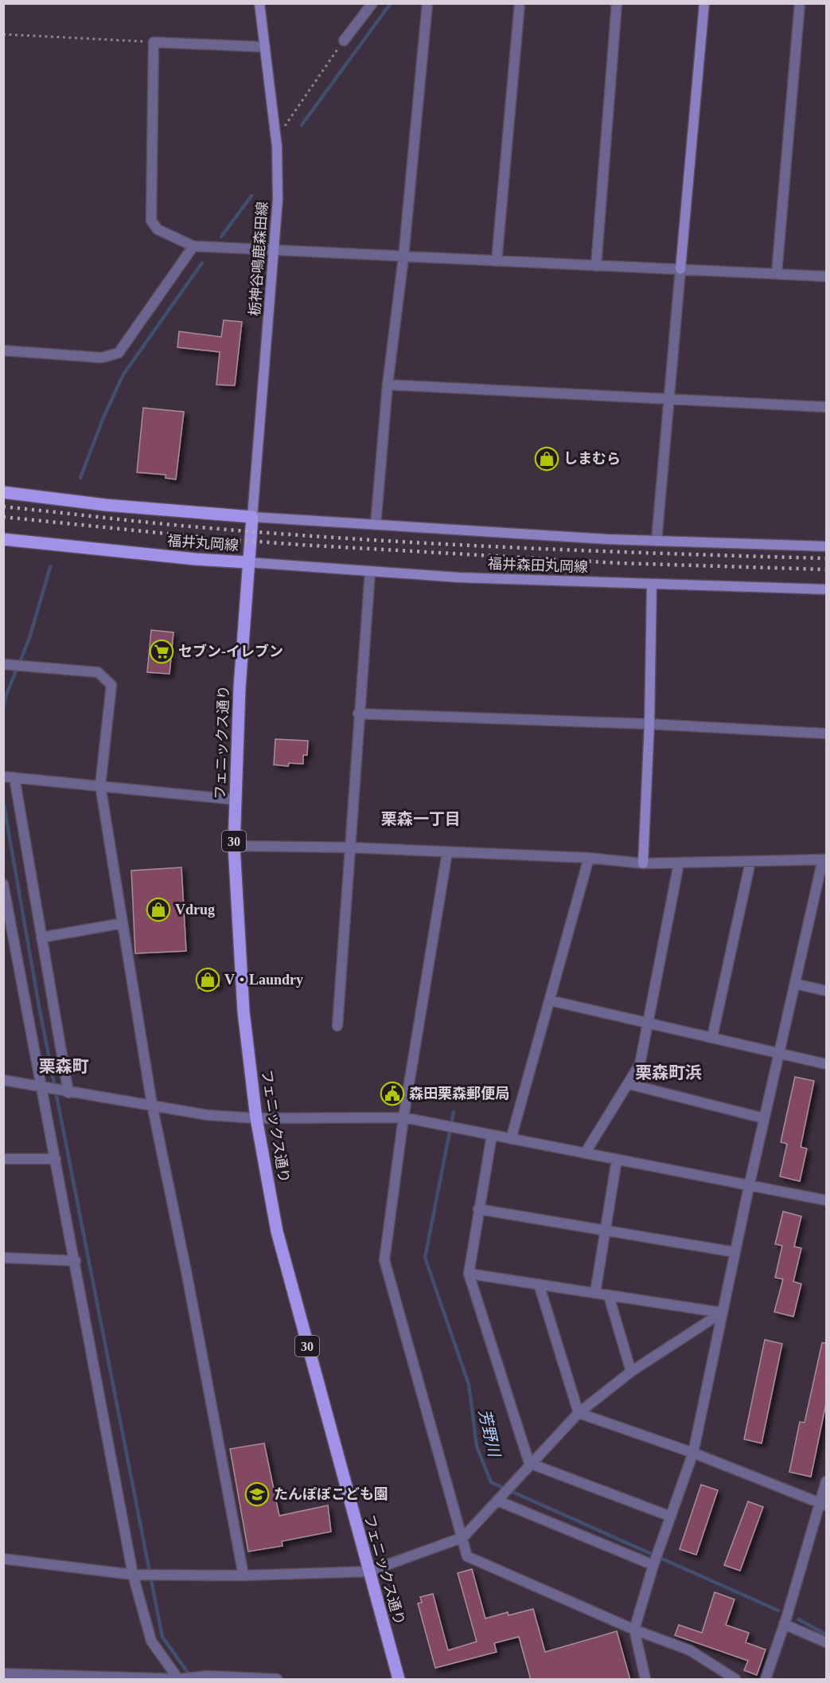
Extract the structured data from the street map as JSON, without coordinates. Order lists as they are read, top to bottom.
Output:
{
  "streets": {
    "main road": [
      "栃神谷鳴鹿森田線",
      "福井丸岡線",
      "福井森田丸岡線",
      "フェニックス通り",
      "30"
    ]
  },
  "crossings": [
    ["栃神谷鳴鹿森田線", "福井丸岡線"],
    ["栃神谷鳴鹿森田線", "福井森田丸岡線"],
    ["福井丸岡線", "福井森田丸岡線"],
    ["福井丸岡線", "フェニックス通り"],
    ["福井森田丸岡線", "フェニックス通り"]
  ],
  "districts": ["栗森一丁目", "栗森町", "栗森町浜"],
  "water": ["芳野川"],
  "places": {
    "shop": ["しまむら", "Vdrug", "V・Laundry"],
    "supermarket": ["セブン-イレブン"],
    "public building": ["森田栗森郵便局"],
    "school or university": ["たんぽぽこども園"]
  }
}
